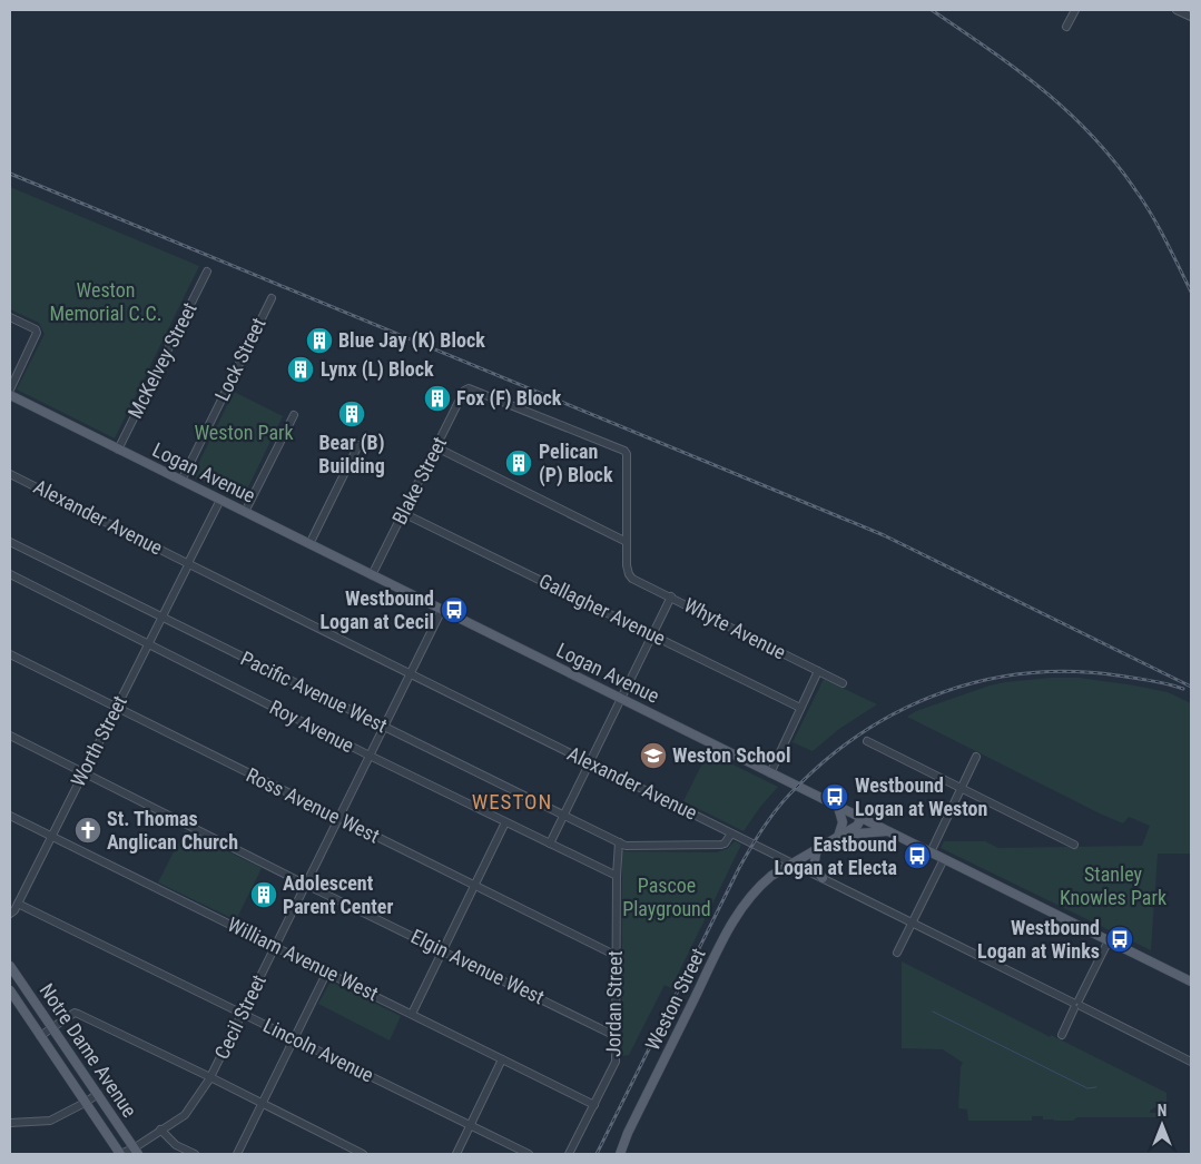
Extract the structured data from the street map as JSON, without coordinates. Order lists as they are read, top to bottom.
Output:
{
  "streets": {
    "main road": ["Logan Avenue", "Weston Street", "Notre Dame Avenue"],
    "street": [
      "Lock Street",
      "McKelvey Street",
      "Blake Street",
      "Alexander Avenue",
      "Gallagher Avenue",
      "Whyte Avenue",
      "Pacific Avenue West",
      "Roy Avenue",
      "Worth Street",
      "Ross Avenue West",
      "William Avenue West",
      "Elgin Avenue West",
      "Jordan Street",
      "Cecil Street",
      "Lincoln Avenue"
    ]
  },
  "crossings": [
    ["Lock Street", "Logan Avenue"],
    ["McKelvey Street", "Logan Avenue"],
    ["Logan Avenue", "Blake Street"],
    ["Logan Avenue", "Worth Street"],
    ["Logan Avenue", "Weston Street"],
    ["Logan Avenue", "Cecil Street"],
    ["Blake Street", "Gallagher Avenue"],
    ["Blake Street", "Whyte Avenue"],
    ["Alexander Avenue", "Pacific Avenue West"],
    ["Alexander Avenue", "Worth Street"],
    ["Alexander Avenue", "Weston Street"],
    ["Alexander Avenue", "Cecil Street"],
    ["Pacific Avenue West", "Worth Street"],
    ["Pacific Avenue West", "Jordan Street"],
    ["Pacific Avenue West", "Cecil Street"],
    ["Roy Avenue", "Worth Street"],
    ["Roy Avenue", "Jordan Street"],
    ["Roy Avenue", "Cecil Street"],
    ["Worth Street", "Ross Avenue West"],
    ["Worth Street", "William Avenue West"],
    ["Worth Street", "Elgin Avenue West"],
    ["Worth Street", "Lincoln Avenue"],
    ["Ross Avenue West", "Jordan Street"],
    ["Ross Avenue West", "Cecil Street"],
    ["William Avenue West", "Jordan Street"],
    ["William Avenue West", "Cecil Street"],
    ["Elgin Avenue West", "Jordan Street"],
    ["Elgin Avenue West", "Cecil Street"],
    ["Cecil Street", "Notre Dame Avenue"],
    ["Cecil Street", "Lincoln Avenue"]
  ],
  "districts": ["WESTON"],
  "parks": [
    "Weston Memorial C.C.",
    "Weston Park",
    "Stanley Knowles Park",
    "Pascoe Playground"
  ],
  "places": {
    "building": [
      "Blue Jay (K) Block",
      "Lynx (L) Block",
      "Fox (F) Block",
      "Bear (B) Building",
      "Pelican (P) Block",
      "Adolescent Parent Center"
    ],
    "bus stop": [
      "Westbound Logan at Cecil",
      "Westbound Logan at Weston",
      "Eastbound Logan at Electa",
      "Westbound Logan at Winks"
    ],
    "school or university": ["Weston School"],
    "church": ["St. Thomas Anglican Church"]
  },
  "north": "top"
}
